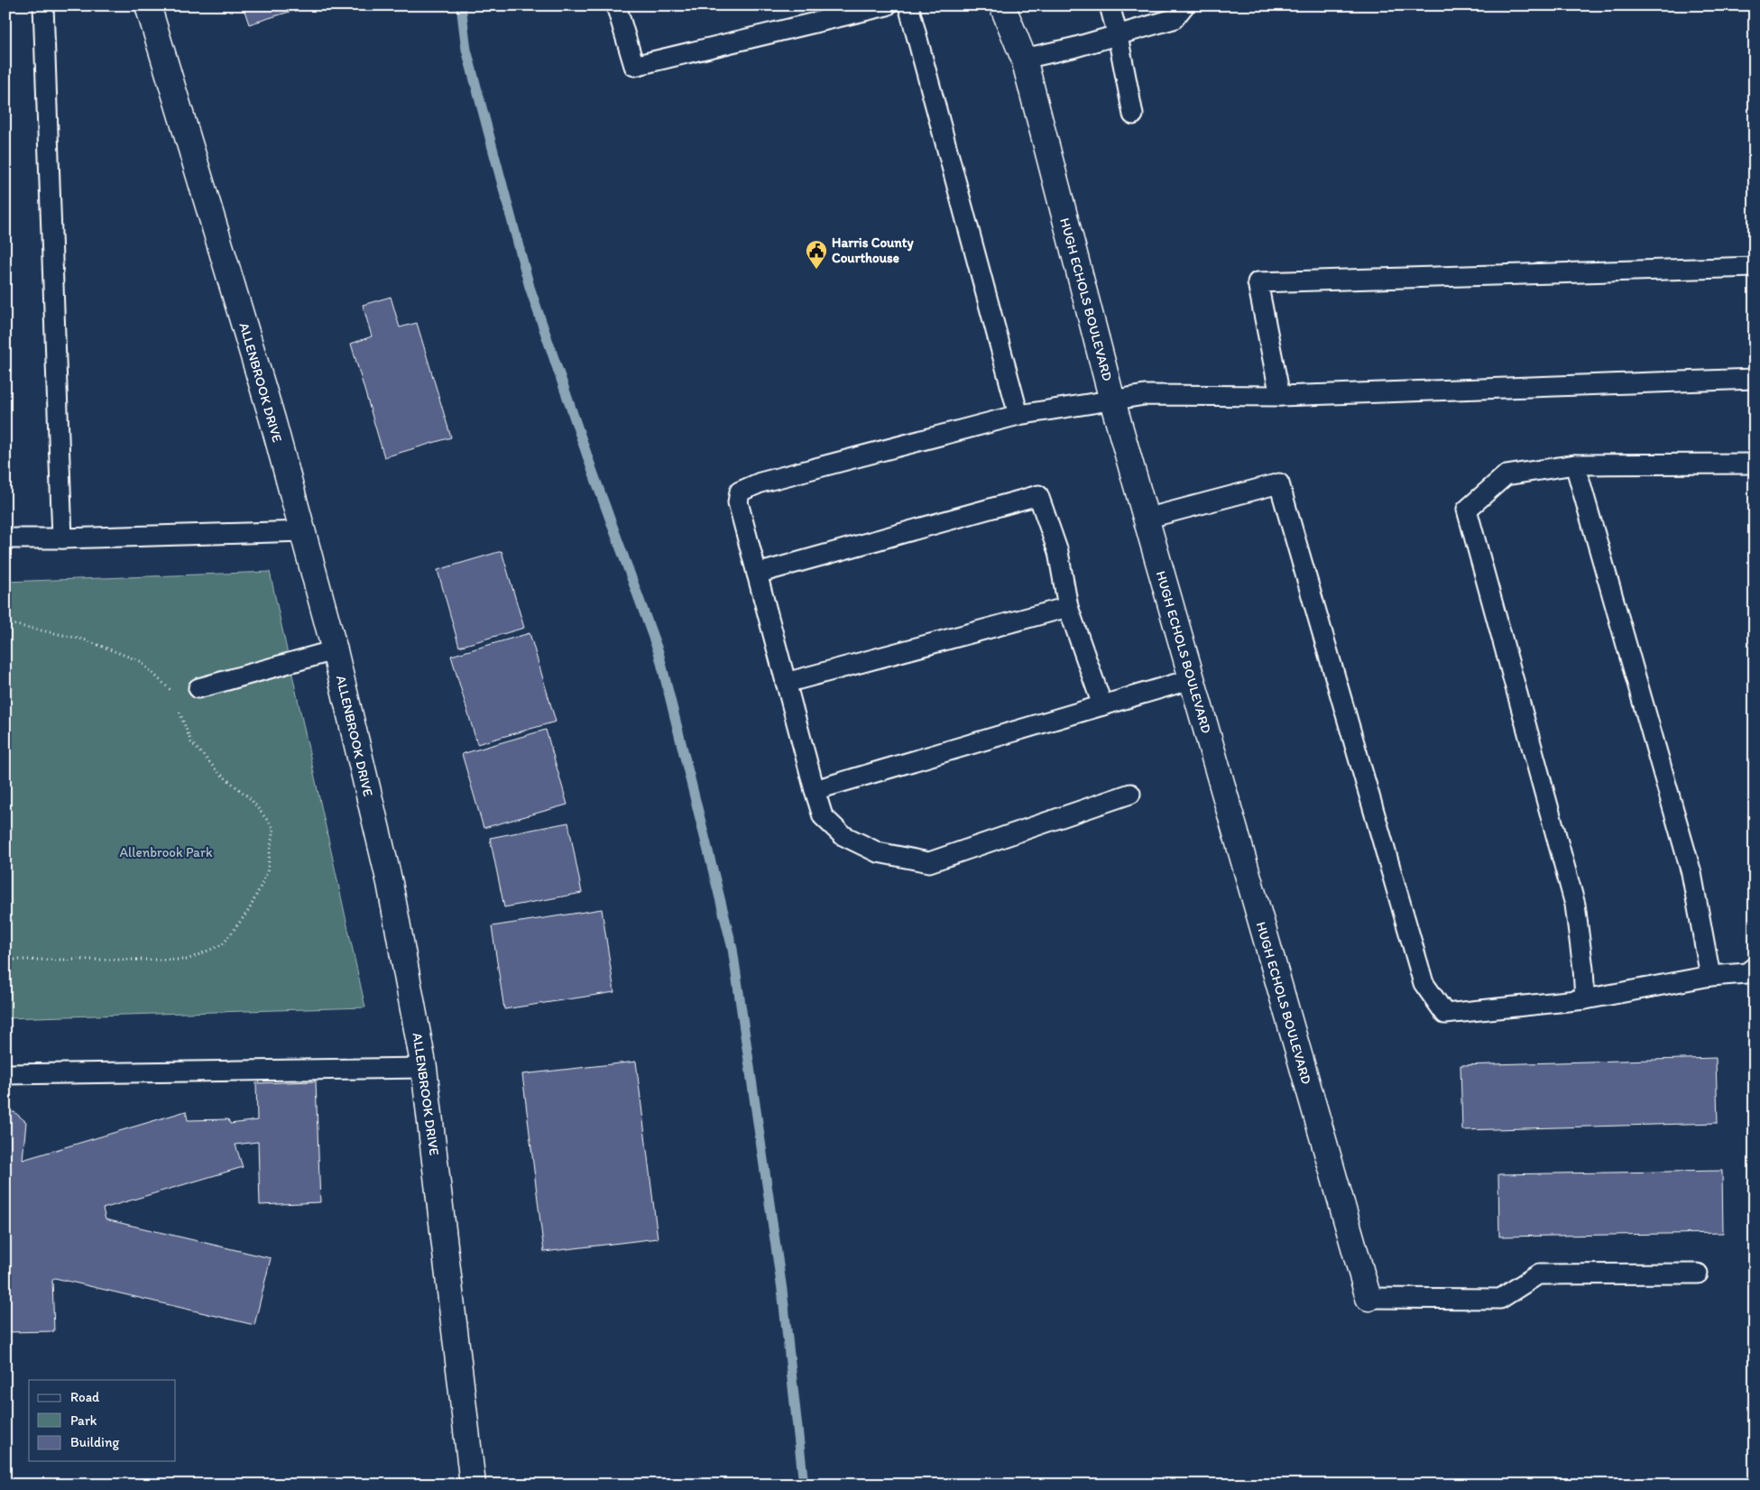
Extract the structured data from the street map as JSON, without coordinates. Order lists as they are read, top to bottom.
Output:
{
  "streets": {
    "street": ["HUGH ECHOLS BOULEVARD", "ALLENBROOK DRIVE"]
  },
  "parks": ["Allenbrook Park"],
  "places": {
    "public building": ["Harris County Courthouse"]
  },
  "legend": ["Road", "Park", "Building"]
}
